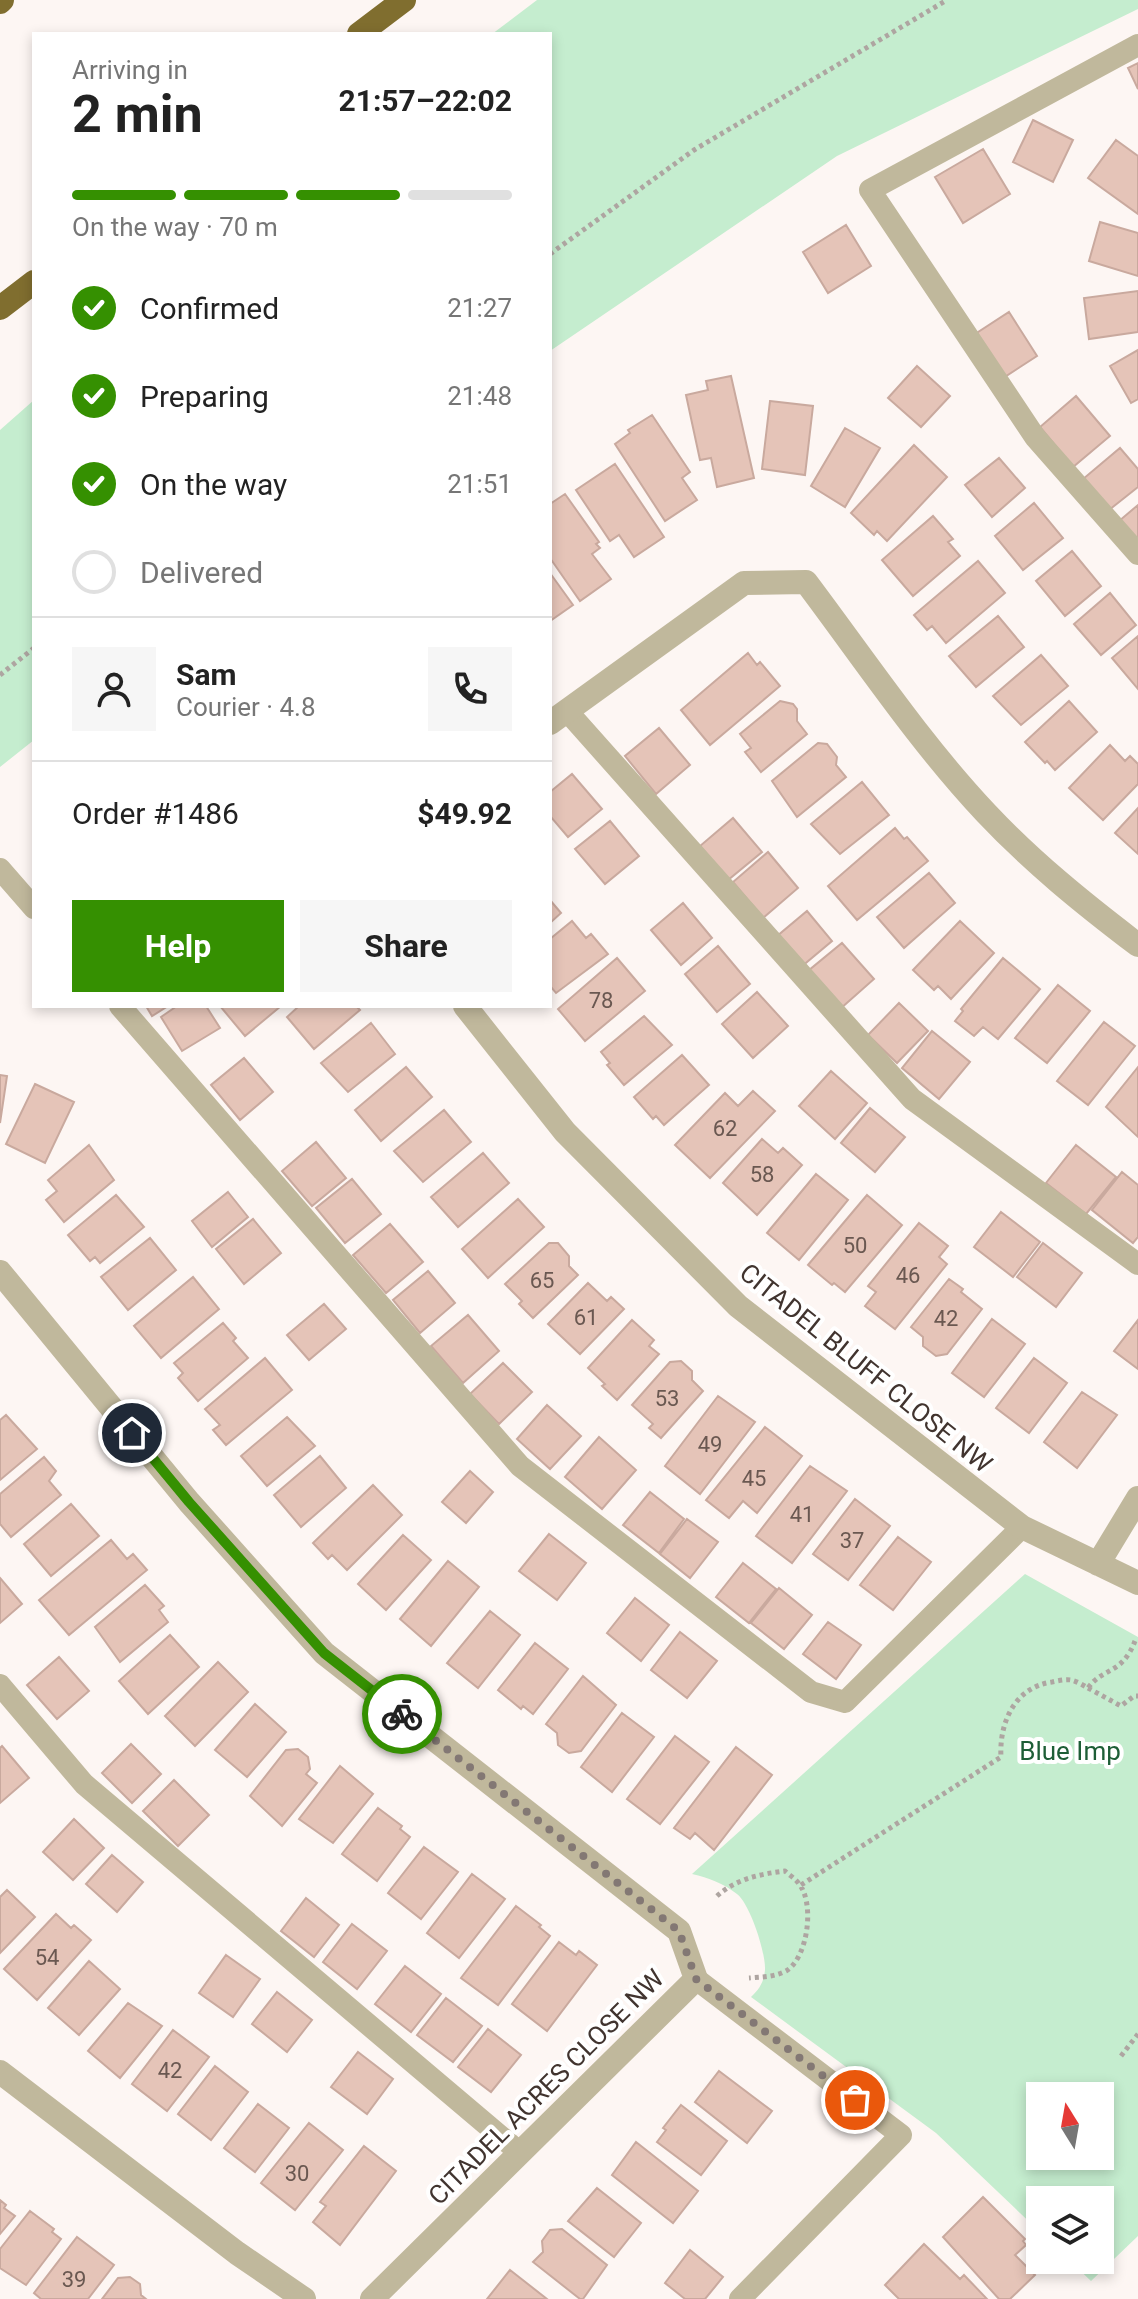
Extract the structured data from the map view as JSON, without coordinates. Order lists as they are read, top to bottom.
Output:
{
  "streets": {
    "street": ["CITADEL BLUFF CLOSE NW", "CITADEL ACRES CLOSE NW"]
  },
  "parks": ["Blue Imp"],
  "house_numbers": [
    "78",
    "62",
    "58",
    "50",
    "46",
    "65",
    "61",
    "42",
    "53",
    "49",
    "45",
    "41",
    "37",
    "54",
    "42",
    "30",
    "39"
  ],
  "north": "top",
  "page": {
    "heading": ["2 min", "Arriving in", "21:57–22:02"],
    "panel": [
      "Sam",
      "Courier · 4.8",
      "Order #1486",
      "$49.92"
    ],
    "bar": "On the way · 70 m",
    "list": [
      ["Confirmed", "21:27"],
      ["Preparing", "21:48"],
      ["On the way", "21:51"],
      "Delivered"
    ],
    "buttons": ["Help", "Share"]
  }
}
